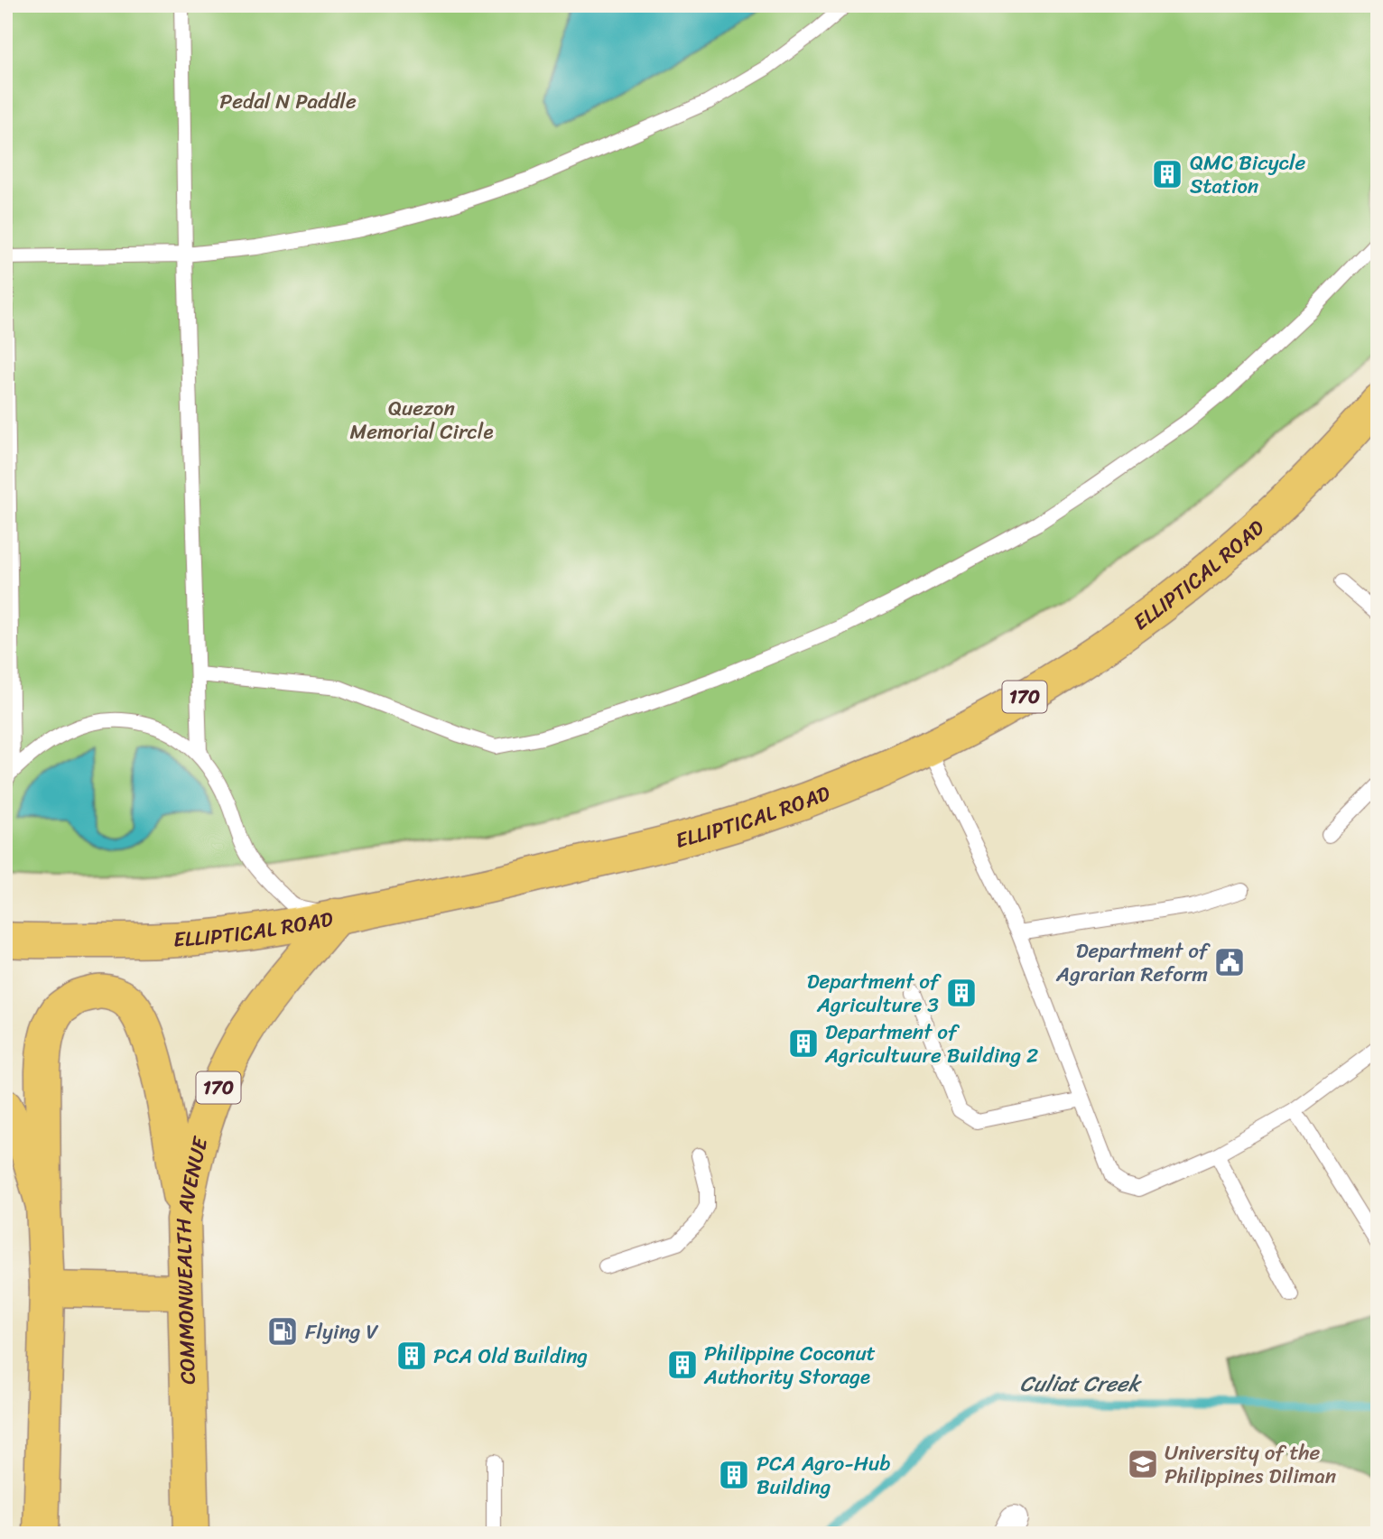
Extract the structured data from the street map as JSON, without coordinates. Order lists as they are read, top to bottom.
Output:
{
  "streets": {
    "main road": ["ELLIPTICAL ROAD", "170", "COMMONWEALTH AVENUE"]
  },
  "crossings": [
    ["ELLIPTICAL ROAD", "COMMONWEALTH AVENUE"]
  ],
  "water": ["Culiat Creek"],
  "parks": ["Pedal N Paddle", "Quezon Memorial Circle"],
  "places": {
    "building": [
      "QMC Bicycle Station",
      "Department of Agriculture 3",
      "Department of Agricultuure Building 2",
      "PCA Old Building",
      "Philippine Coconut Authority Storage",
      "PCA Agro-Hub Building"
    ],
    "public building": ["Department of Agrarian Reform"],
    "fuel station": ["Flying V"],
    "school or university": ["University of the Philippines Diliman"]
  }
}
